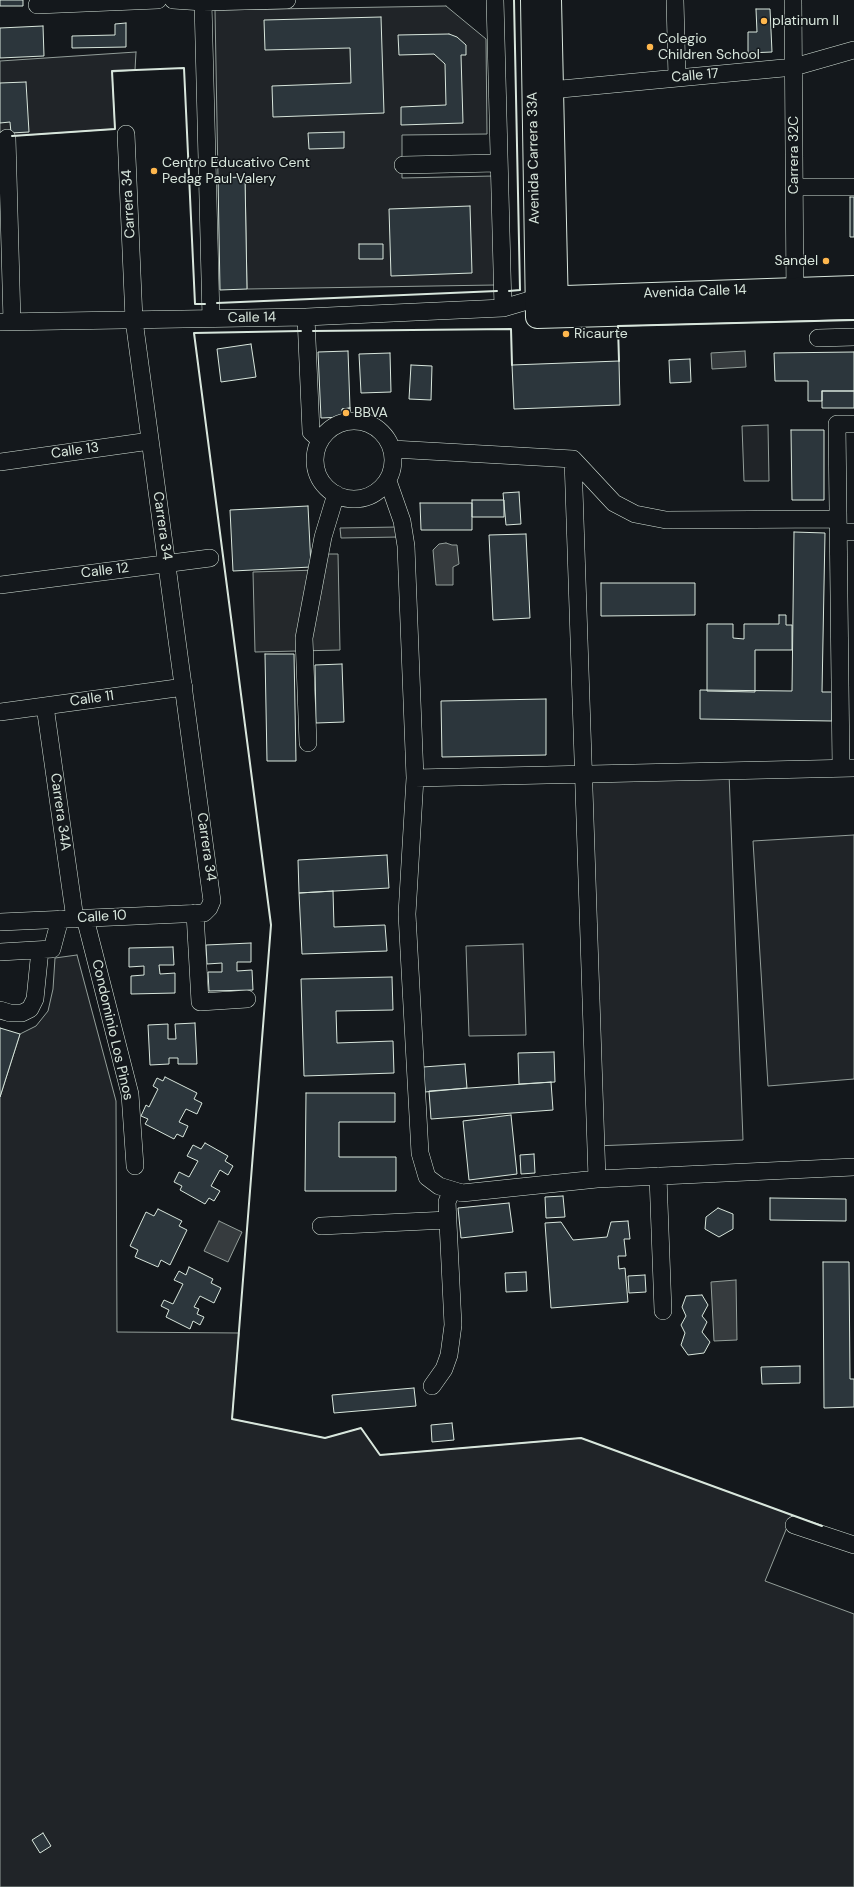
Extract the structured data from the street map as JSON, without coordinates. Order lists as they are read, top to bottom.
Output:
{
  "streets": {
    "main road": ["Avenida Carrera 33A", "Avenida Calle 14"],
    "street": [
      "Calle 17",
      "Carrera 32C",
      "Carrera 34",
      "Calle 14",
      "Calle 13",
      "Calle 12",
      "Calle 11",
      "Carrera 34A",
      "Calle 10",
      "Condominio Los Pinos"
    ]
  },
  "crossings": [
    ["Calle 17", "Carrera 32C"],
    ["Calle 17", "Avenida Carrera 33A"],
    ["Carrera 32C", "Avenida Calle 14"],
    ["Avenida Carrera 33A", "Avenida Calle 14"],
    ["Avenida Carrera 33A", "Calle 14"],
    ["Carrera 34", "Calle 14"],
    ["Carrera 34", "Calle 13"],
    ["Carrera 34", "Calle 12"],
    ["Carrera 34", "Calle 11"],
    ["Carrera 34", "Calle 10"],
    ["Avenida Calle 14", "Calle 14"],
    ["Calle 11", "Carrera 34A"],
    ["Carrera 34A", "Calle 10"],
    ["Carrera 34A", "Condominio Los Pinos"],
    ["Calle 10", "Condominio Los Pinos"]
  ],
  "places": [
    "platinum II",
    "Colegio Children School",
    "Centro Educativo Cent Pedag Paul Valery",
    "Sandel",
    "Ricaurte",
    "BBVA"
  ]
}
